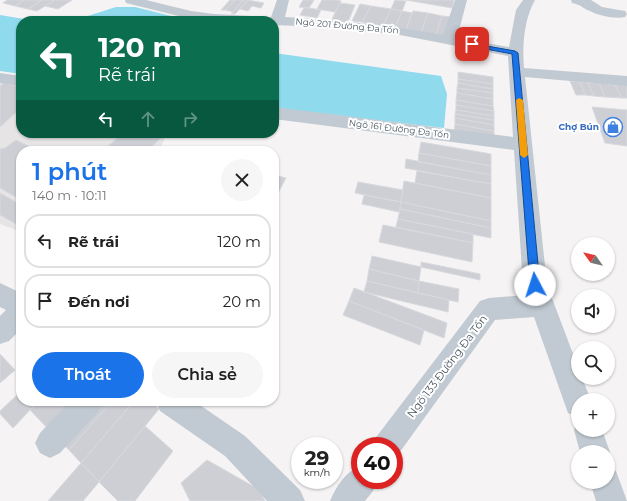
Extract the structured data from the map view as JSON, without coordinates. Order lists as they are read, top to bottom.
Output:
{
  "streets": {
    "street": ["Ngõ 201 Đường Đa Tốn", "Ngõ 161 Đường Đa Tốn", "Ngõ 133 Đường Đa Tốn"]
  },
  "places": {
    "shop": ["Chợ Bún"]
  },
  "north": "top left",
  "page": {
    "turn": ["120 m", "Rẽ trái"],
    "heading": ["1 phút", "140 m · 10:11"],
    "list": [
      {
        "name": "Rẽ trái",
        "value": "120 m"
      },
      {
        "name": "Đến nơi",
        "value": "20 m"
      }
    ],
    "map_buttons": ["+", "−"],
    "buttons": ["Thoát", "Chia sẻ"],
    "speed": "29 km/h",
    "limit": "40"
  }
}
